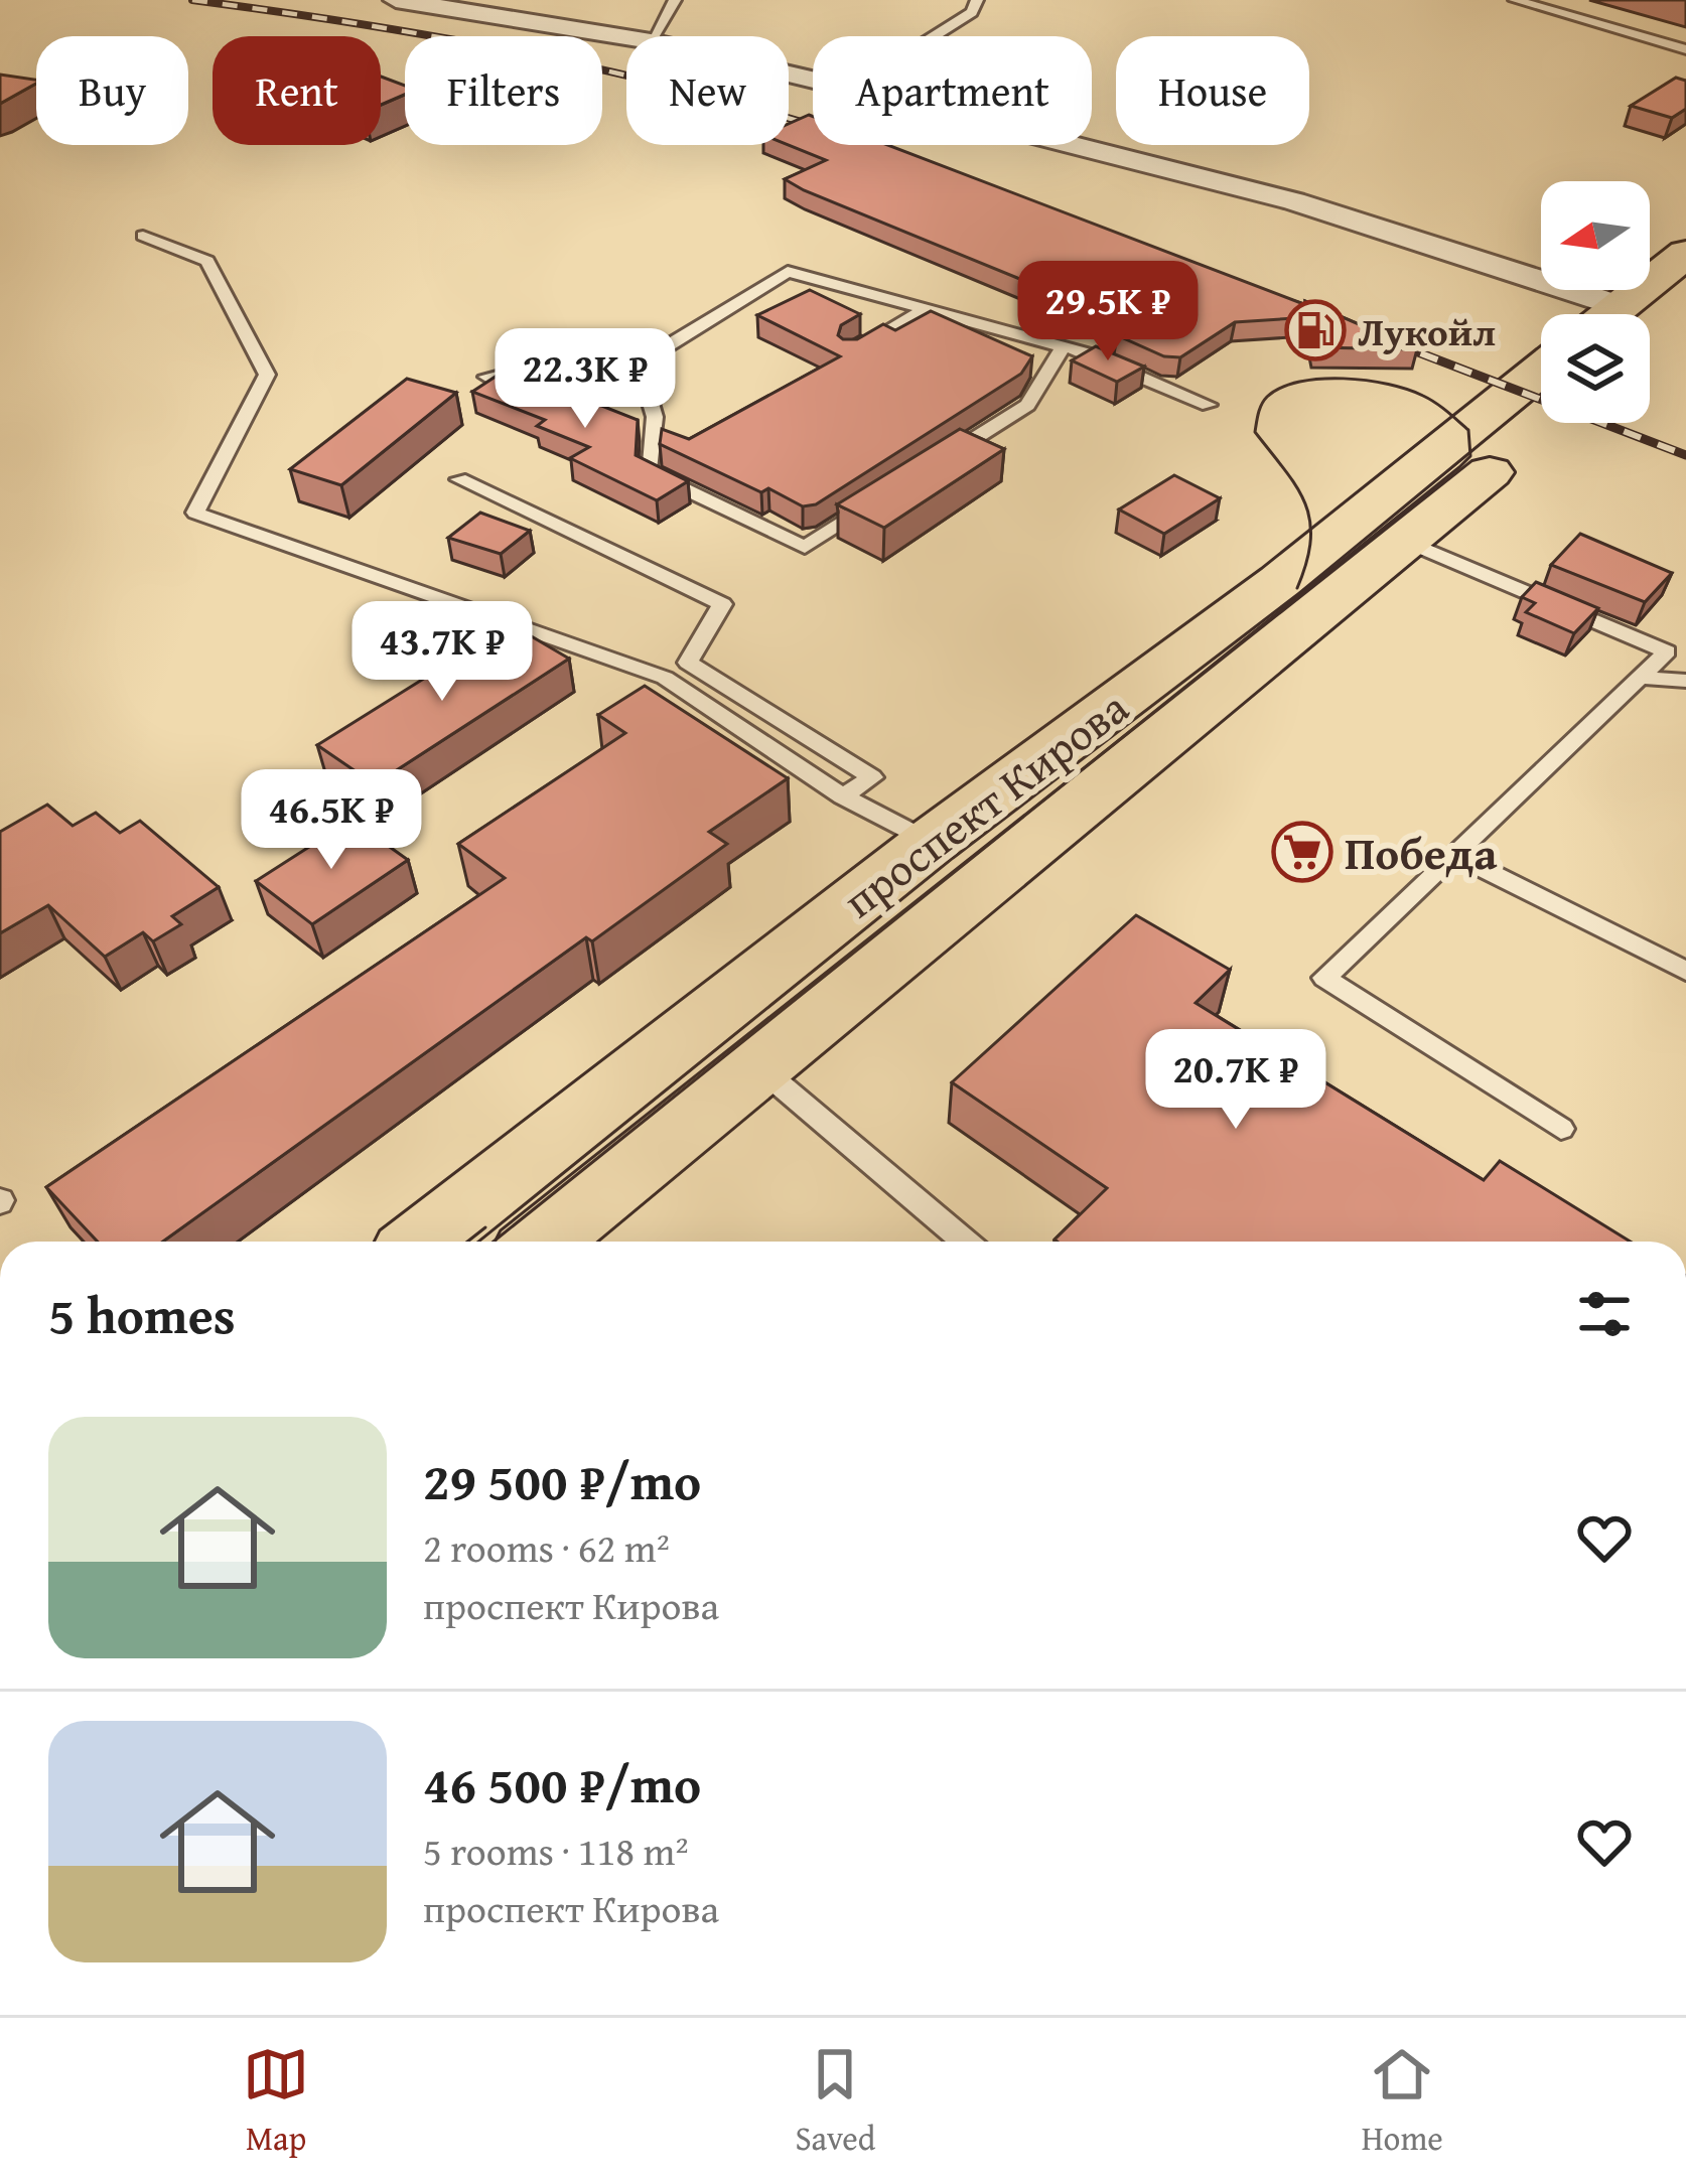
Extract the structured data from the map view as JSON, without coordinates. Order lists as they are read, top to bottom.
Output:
{
  "streets": {
    "main road": ["проспект Кирова"]
  },
  "places": {
    "fuel station": ["Лукойл"],
    "supermarket": ["Победа"]
  },
  "north": "left",
  "page": {
    "chip": [
      "Buy",
      "Rent",
      "Filters",
      "New",
      "Apartment",
      "House"
    ],
    "price": [
      "29.5K ₽",
      "22.3K ₽",
      "43.7K ₽",
      "46.5K ₽",
      "20.7K ₽"
    ],
    "heading": "5 homes",
    "list": [
      {
        "name": "29 500 ₽/mo",
        "note": "2 rooms · 62 m² · проспект Кирова"
      },
      {
        "name": "46 500 ₽/mo",
        "note": "5 rooms · 118 m² · проспект Кирова"
      }
    ],
    "tabs": ["Map", "Saved", "Home"]
  }
}
